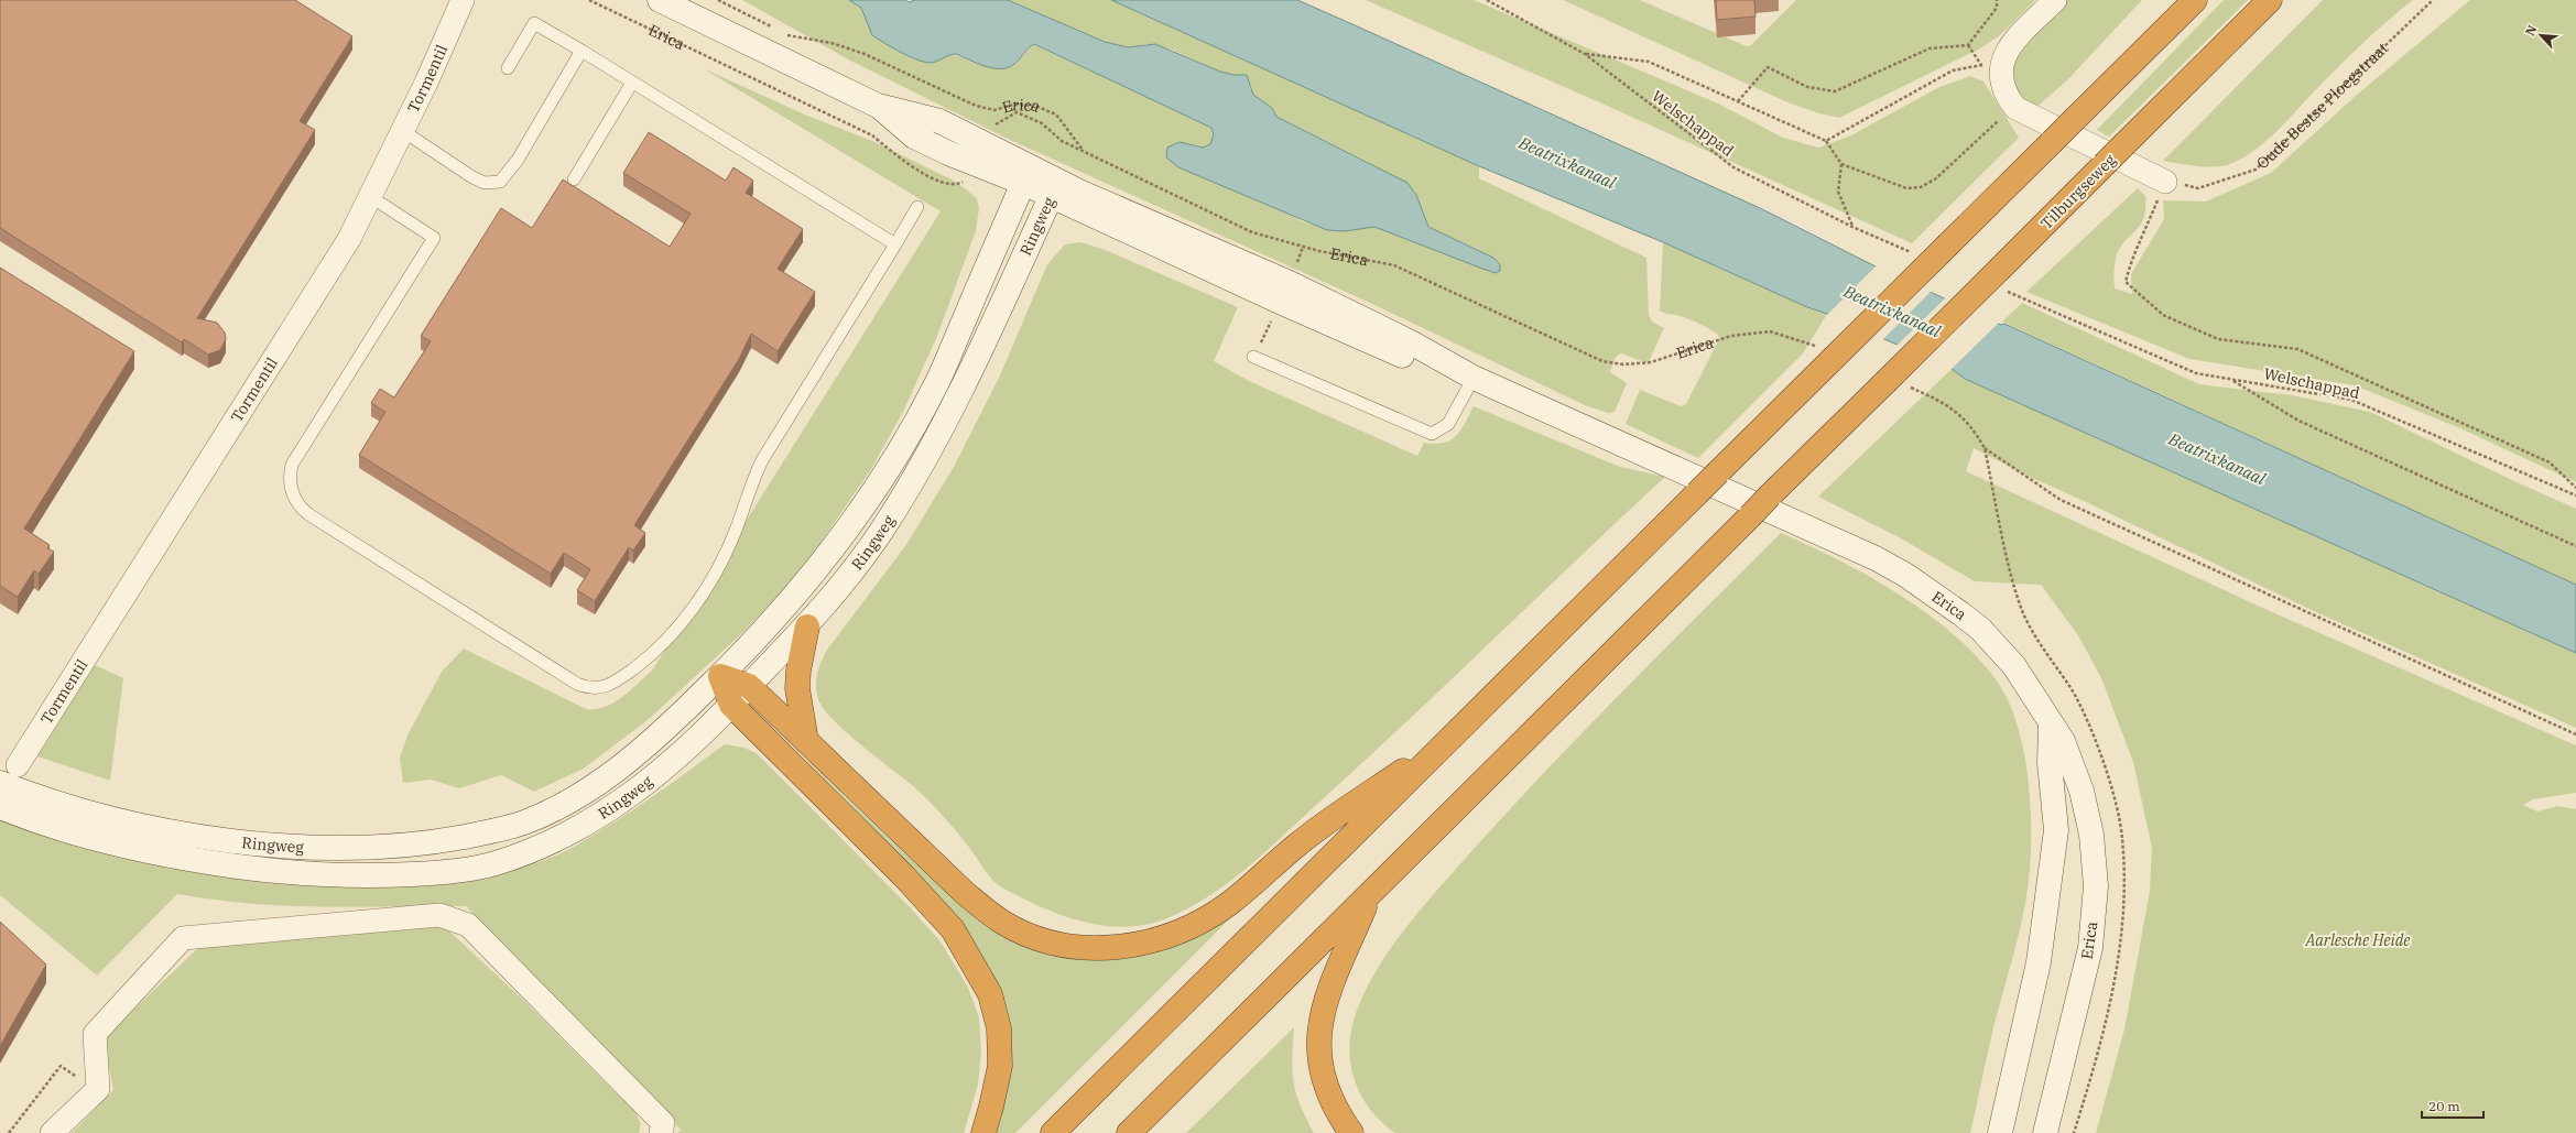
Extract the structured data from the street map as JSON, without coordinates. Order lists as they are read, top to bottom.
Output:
{
  "streets": {
    "highway": ["Tilburgseweg"],
    "main road": ["Erica", "Ringweg"],
    "street": ["Tormentil"],
    "path": ["Oude Bestse Ploegstraat", "Welschappad"]
  },
  "crossings": [
    ["Erica", "Ringweg"]
  ],
  "water": ["Beatrixkanaal"],
  "parks": ["Aarlesche Heide"],
  "scale_bar": "20 m",
  "north": "top left"
}
